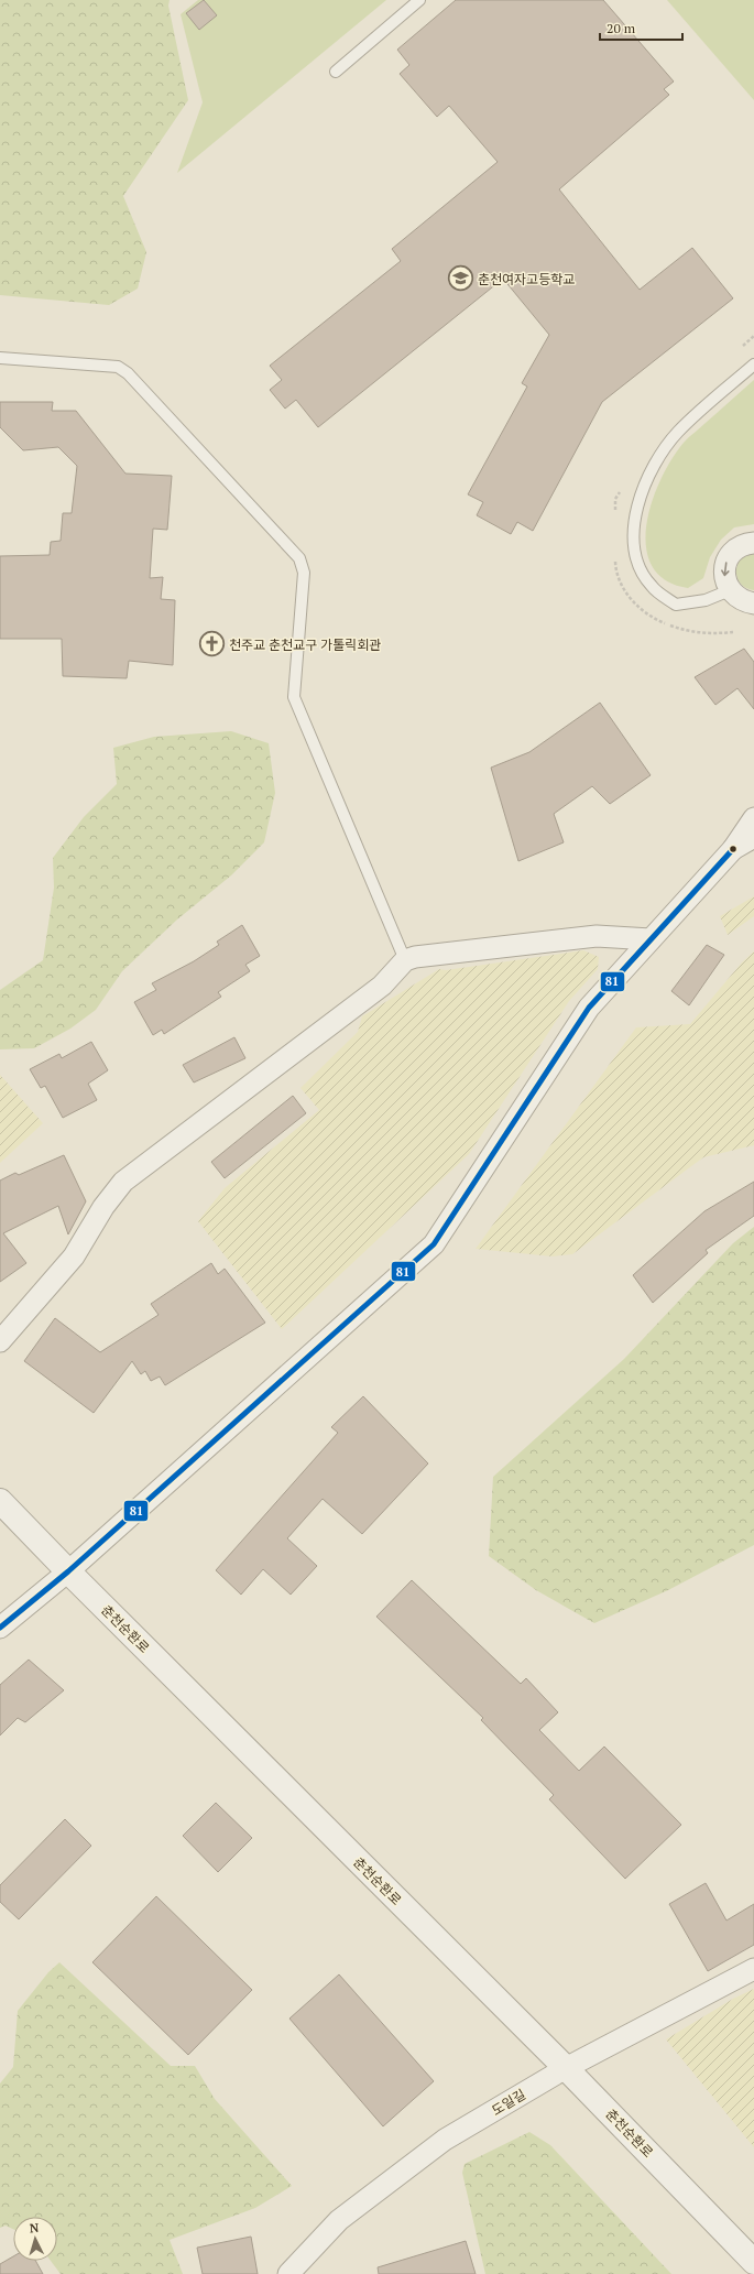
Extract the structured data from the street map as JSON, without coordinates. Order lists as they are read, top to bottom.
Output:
{
  "streets": {
    "street": ["춘천순환로", "도일길"]
  },
  "crossings": [
    ["춘천순환로", "도일길"]
  ],
  "places": {
    "school or university": ["춘천여자고등학교"],
    "church": ["천주교 춘천교구 가톨릭회관"]
  },
  "lines": ["transit line 81"],
  "scale_bar": "20 m",
  "north": "top"
}
